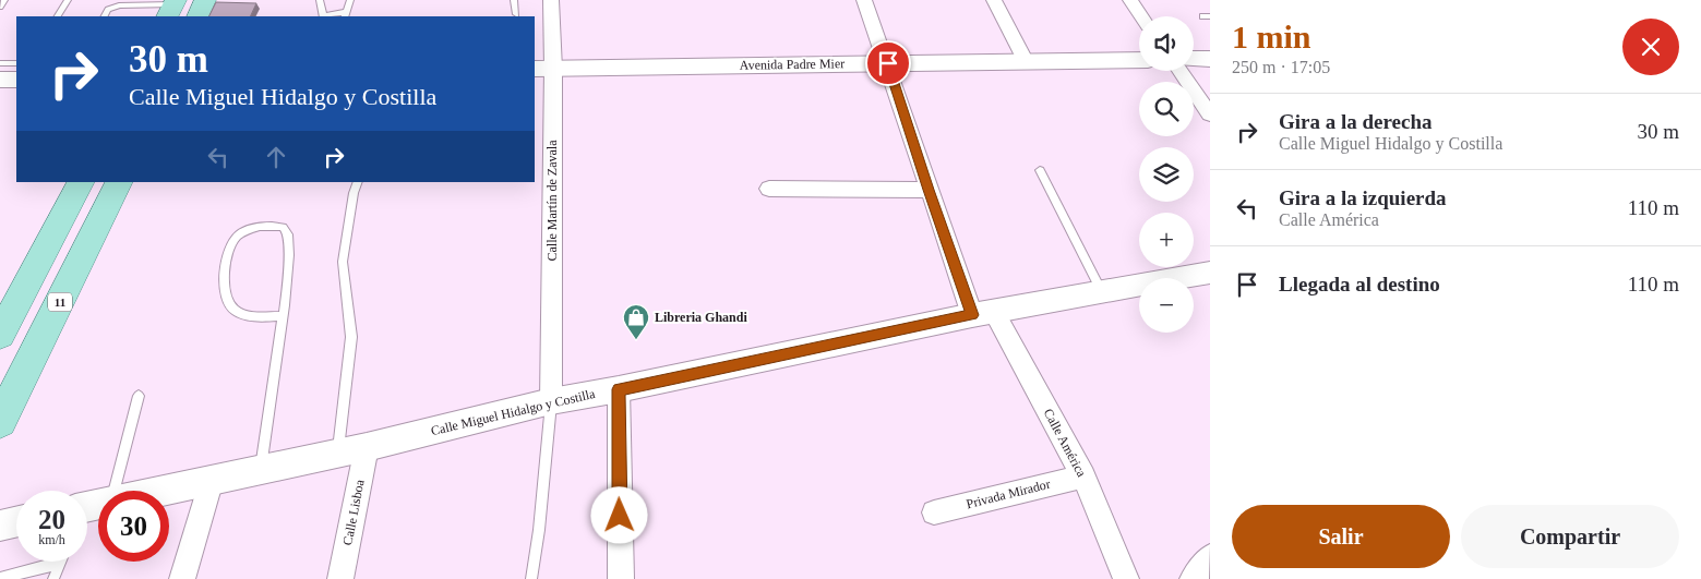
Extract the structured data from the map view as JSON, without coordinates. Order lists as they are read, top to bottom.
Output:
{
  "streets": {
    "main road": ["11"],
    "street": [
      "Avenida Padre Mier",
      "Calle Martín de Zavala",
      "Calle Miguel Hidalgo y Costilla",
      "Calle América",
      "Privada Mirador",
      "Calle Lisboa"
    ]
  },
  "crossings": [
    ["Avenida Padre Mier", "Calle Martín de Zavala"],
    ["Avenida Padre Mier", "Calle América"],
    ["Calle Martín de Zavala", "Calle Miguel Hidalgo y Costilla"],
    ["Calle Miguel Hidalgo y Costilla", "Calle América"],
    ["Calle Miguel Hidalgo y Costilla", "Calle Lisboa"],
    ["Calle América", "Privada Mirador"]
  ],
  "places": {
    "shop": ["Libreria Ghandi"]
  },
  "page": {
    "heading": ["1 min", "250 m · 17:05"],
    "map_buttons": ["+", "−"],
    "turn": ["30 m", "Calle Miguel Hidalgo y Costilla"],
    "list": [
      {
        "name": "Gira a la derecha",
        "note": "Calle Miguel Hidalgo y Costilla",
        "value": "30 m"
      },
      {
        "name": "Gira a la izquierda",
        "note": "Calle América",
        "value": "110 m"
      },
      {
        "name": "Llegada al destino",
        "value": "110 m"
      }
    ],
    "speed": "20 km/h",
    "limit": "30",
    "buttons": ["Salir", "Compartir"]
  }
}
